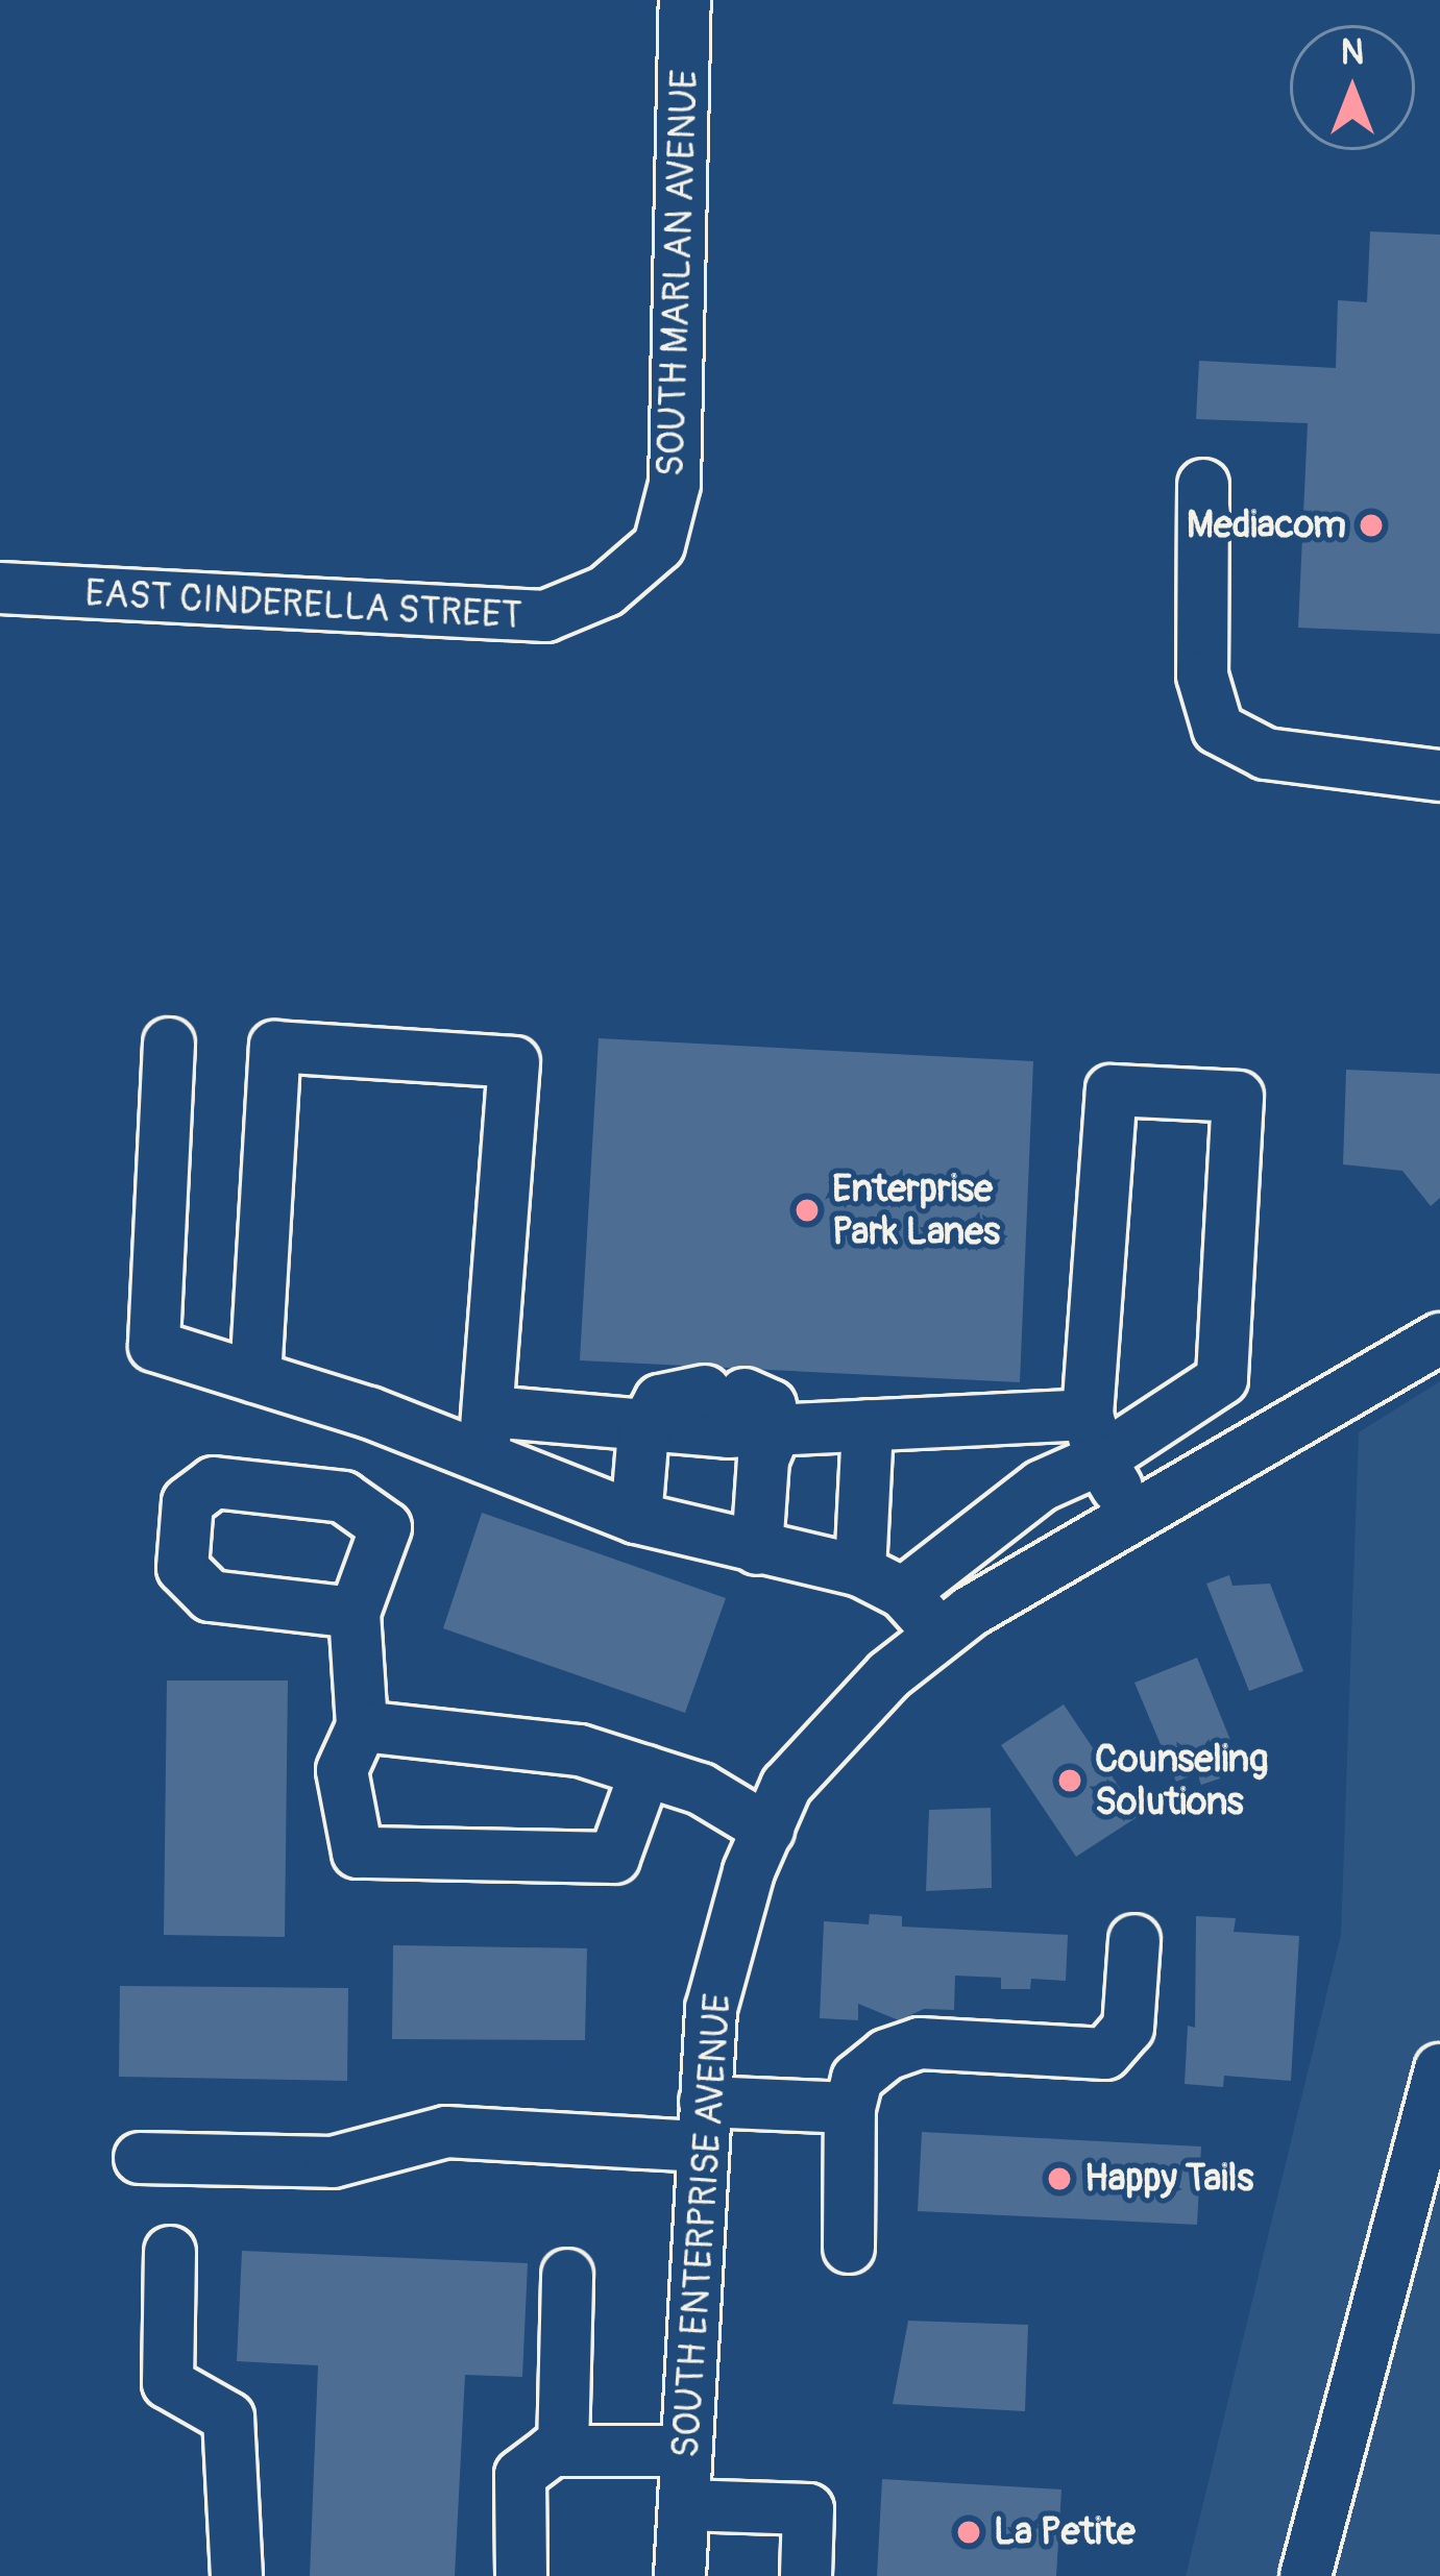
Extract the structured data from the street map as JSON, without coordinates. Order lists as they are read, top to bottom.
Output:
{
  "streets": {
    "street": ["SOUTH MARLAN AVENUE", "EAST CINDERELLA STREET", "SOUTH ENTERPRISE AVENUE"]
  },
  "crossings": [
    ["SOUTH MARLAN AVENUE", "EAST CINDERELLA STREET"]
  ],
  "places": [
    "Mediacom",
    "Enterprise Park Lanes",
    "Counseling Solutions",
    "Happy Tails",
    "La Petite"
  ],
  "north": "top"
}
